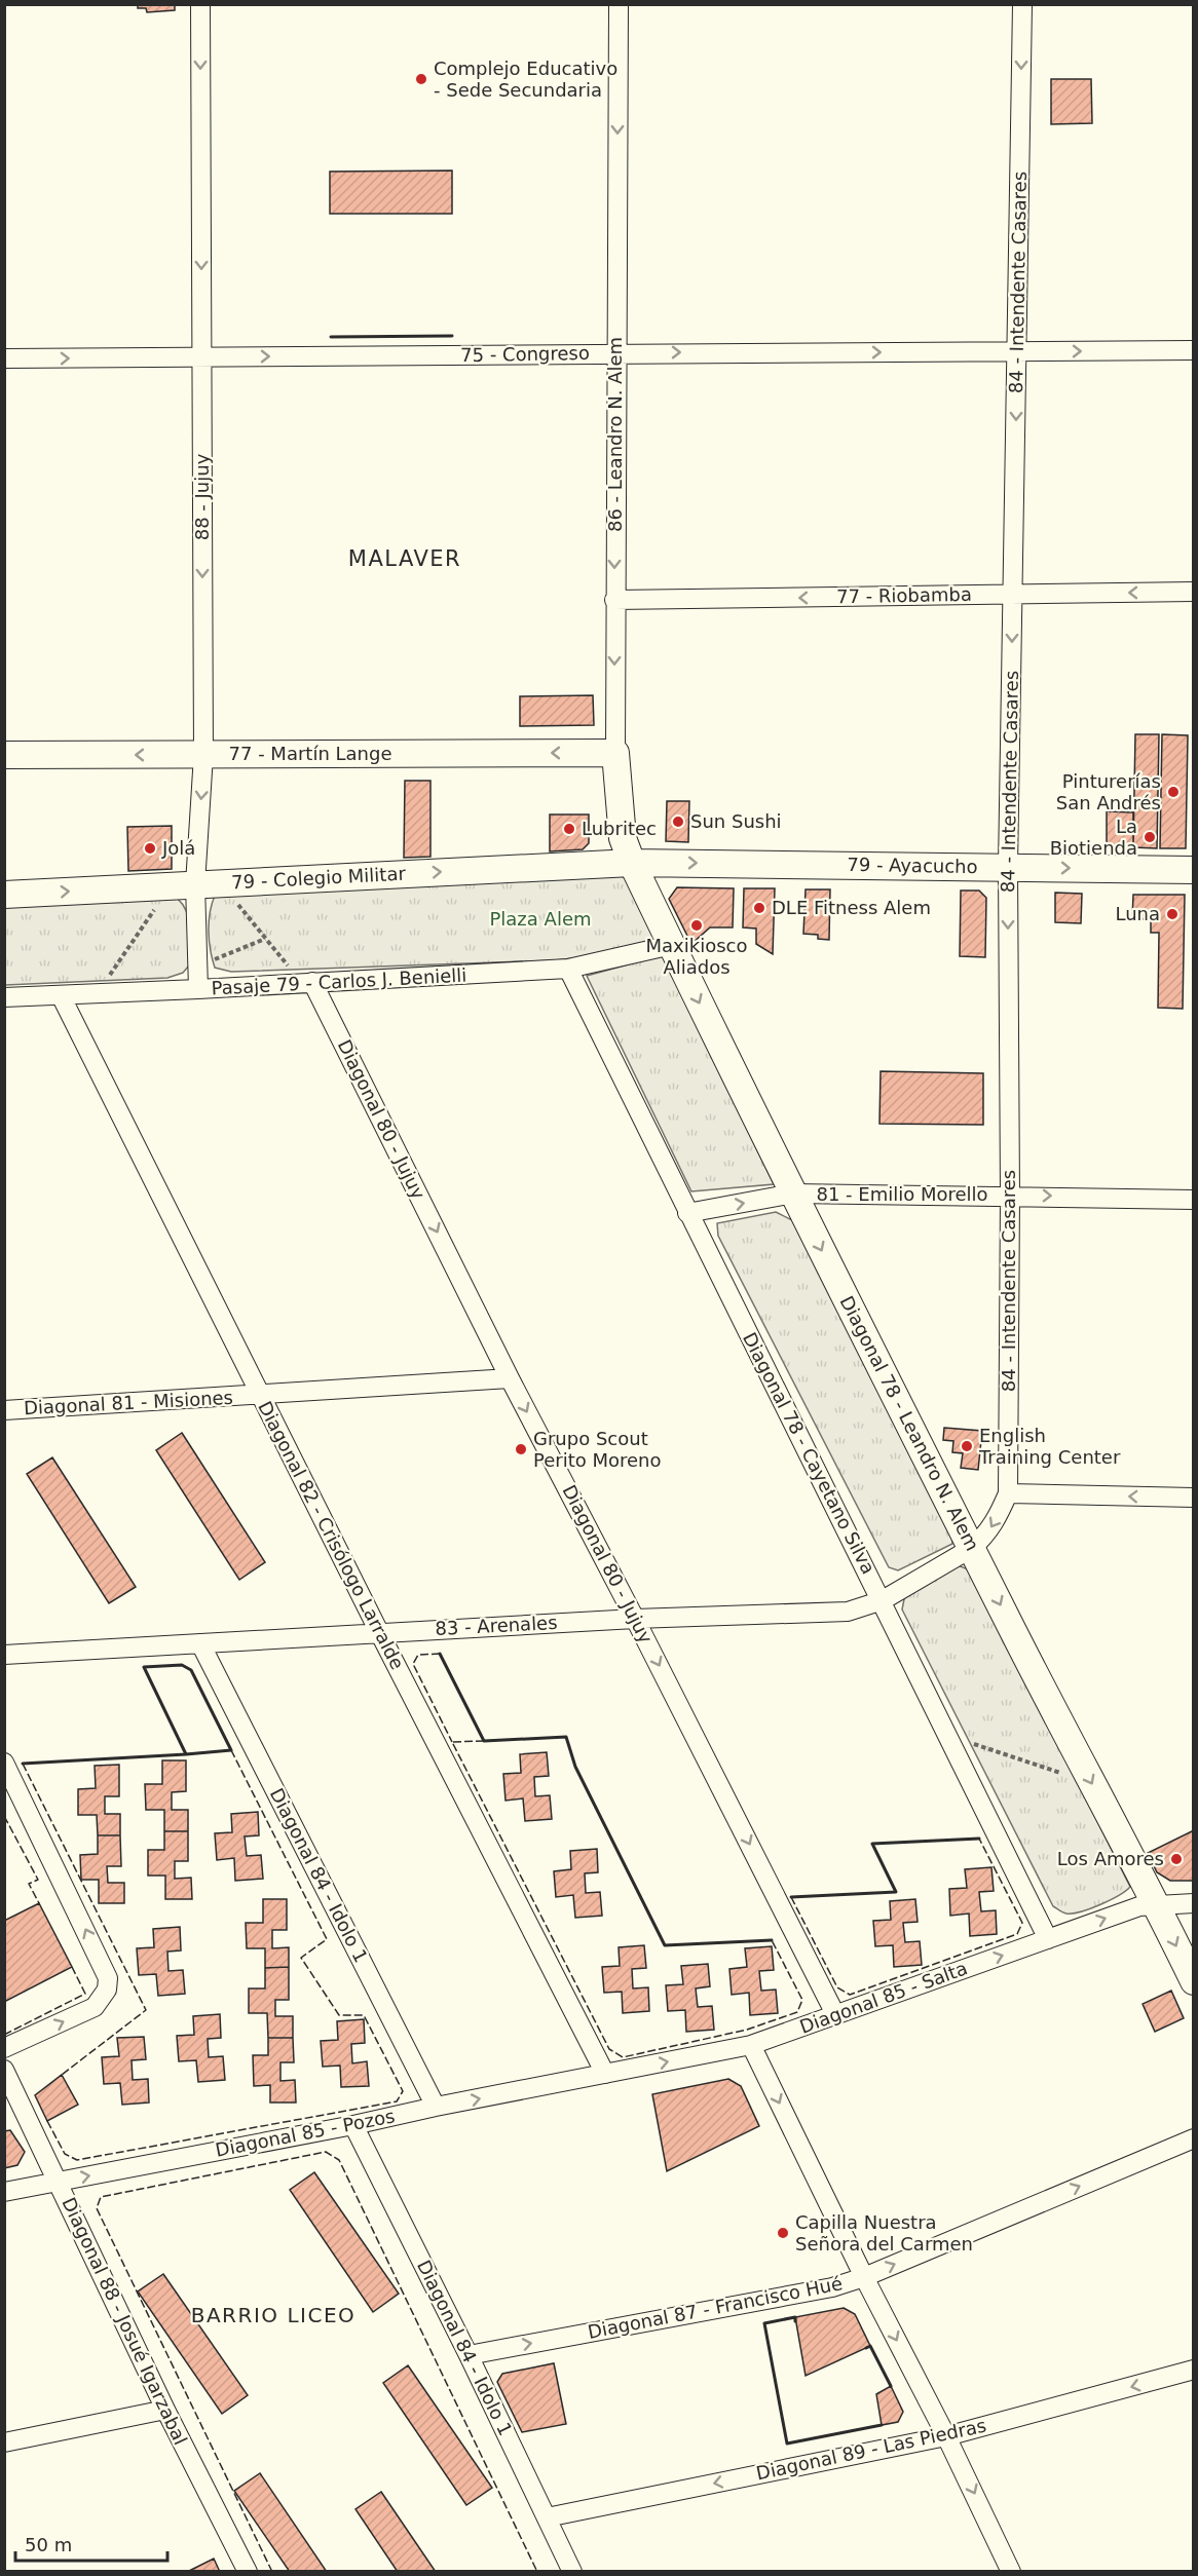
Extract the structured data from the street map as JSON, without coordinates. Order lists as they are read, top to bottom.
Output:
{
  "streets": {
    "street": [
      "84 - Intendente Casares",
      "75 - Congreso",
      "86 - Leandro N. Alem",
      "88 - Jujuy",
      "77 - Riobamba",
      "77 - Martín Lange",
      "79 - Ayacucho",
      "79 - Colegio Militar",
      "Pasaje 79 - Carlos J. Benielli",
      "Diagonal 80 - Jujuy",
      "81 - Emilio Morello",
      "Diagonal 81 - Misiones",
      "Diagonal 78 - Leandro N. Alem",
      "Diagonal 78 - Cayetano Silva",
      "Diagonal 82 - Crisólogo Larralde",
      "83 - Arenales",
      "Diagonal 84 - Idolo 1",
      "Diagonal 85 - Salta",
      "Diagonal 85 - Pozos",
      "Diagonal 87 - Francisco Hué",
      "Diagonal 88 - Josué Igarzabal",
      "Diagonal 89 - Las Piedras"
    ]
  },
  "crossings": [
    ["84 - Intendente Casares", "75 - Congreso"],
    ["84 - Intendente Casares", "77 - Riobamba"],
    ["84 - Intendente Casares", "79 - Ayacucho"],
    ["84 - Intendente Casares", "81 - Emilio Morello"],
    ["84 - Intendente Casares", "Diagonal 78 - Leandro N. Alem"],
    ["84 - Intendente Casares", "83 - Arenales"],
    ["75 - Congreso", "86 - Leandro N. Alem"],
    ["75 - Congreso", "88 - Jujuy"],
    ["86 - Leandro N. Alem", "77 - Riobamba"],
    ["86 - Leandro N. Alem", "77 - Martín Lange"],
    ["86 - Leandro N. Alem", "79 - Ayacucho"],
    ["86 - Leandro N. Alem", "79 - Colegio Militar"],
    ["86 - Leandro N. Alem", "Diagonal 78 - Leandro N. Alem"],
    ["88 - Jujuy", "77 - Martín Lange"],
    ["88 - Jujuy", "79 - Colegio Militar"],
    ["88 - Jujuy", "Pasaje 79 - Carlos J. Benielli"],
    ["79 - Ayacucho", "79 - Colegio Militar"],
    ["79 - Ayacucho", "Diagonal 78 - Leandro N. Alem"],
    ["79 - Colegio Militar", "Diagonal 78 - Leandro N. Alem"],
    ["Pasaje 79 - Carlos J. Benielli", "Diagonal 80 - Jujuy"],
    ["Pasaje 79 - Carlos J. Benielli", "Diagonal 78 - Leandro N. Alem"],
    ["Pasaje 79 - Carlos J. Benielli", "Diagonal 78 - Cayetano Silva"],
    ["Pasaje 79 - Carlos J. Benielli", "Diagonal 82 - Crisólogo Larralde"],
    ["Diagonal 80 - Jujuy", "Diagonal 81 - Misiones"],
    ["Diagonal 80 - Jujuy", "83 - Arenales"],
    ["Diagonal 80 - Jujuy", "Diagonal 85 - Salta"],
    ["81 - Emilio Morello", "Diagonal 78 - Leandro N. Alem"],
    ["81 - Emilio Morello", "Diagonal 78 - Cayetano Silva"],
    ["Diagonal 81 - Misiones", "Diagonal 82 - Crisólogo Larralde"],
    ["Diagonal 78 - Leandro N. Alem", "83 - Arenales"],
    ["Diagonal 78 - Leandro N. Alem", "Diagonal 85 - Salta"],
    ["Diagonal 78 - Cayetano Silva", "83 - Arenales"],
    ["Diagonal 78 - Cayetano Silva", "Diagonal 85 - Salta"],
    ["Diagonal 82 - Crisólogo Larralde", "83 - Arenales"],
    ["Diagonal 82 - Crisólogo Larralde", "Diagonal 85 - Salta"],
    ["Diagonal 82 - Crisólogo Larralde", "Diagonal 85 - Pozos"],
    ["83 - Arenales", "Diagonal 84 - Idolo 1"],
    ["Diagonal 84 - Idolo 1", "Diagonal 85 - Pozos"],
    ["Diagonal 84 - Idolo 1", "Diagonal 87 - Francisco Hué"],
    ["Diagonal 84 - Idolo 1", "Diagonal 89 - Las Piedras"],
    ["Diagonal 85 - Salta", "Diagonal 85 - Pozos"],
    ["Diagonal 85 - Pozos", "Diagonal 88 - Josué Igarzabal"]
  ],
  "one_way": [
    "84 - Intendente Casares",
    "75 - Congreso",
    "86 - Leandro N. Alem",
    "88 - Jujuy",
    "77 - Riobamba",
    "77 - Martín Lange",
    "79 - Ayacucho",
    "79 - Colegio Militar",
    "Diagonal 80 - Jujuy",
    "81 - Emilio Morello",
    "Diagonal 78 - Leandro N. Alem",
    "Diagonal 85 - Salta",
    "Diagonal 85 - Pozos",
    "Diagonal 87 - Francisco Hué",
    "Diagonal 89 - Las Piedras"
  ],
  "districts": ["MALAVER", "BARRIO LICEO"],
  "parks": ["Plaza Alem"],
  "places": [
    "Complejo Educativo - Sede Secundaria",
    "Pinturerías San Andrés",
    "Sun Sushi",
    "Lubritec",
    "La Biotienda",
    "Jolá",
    "DLE Fitness Alem",
    "Luna",
    "Maxikiosco Aliados",
    "English Training Center",
    "Grupo Scout Perito Moreno",
    "Los Amores",
    "Capilla Nuestra Señora del Carmen"
  ],
  "scale_bar": "50 m"
}
